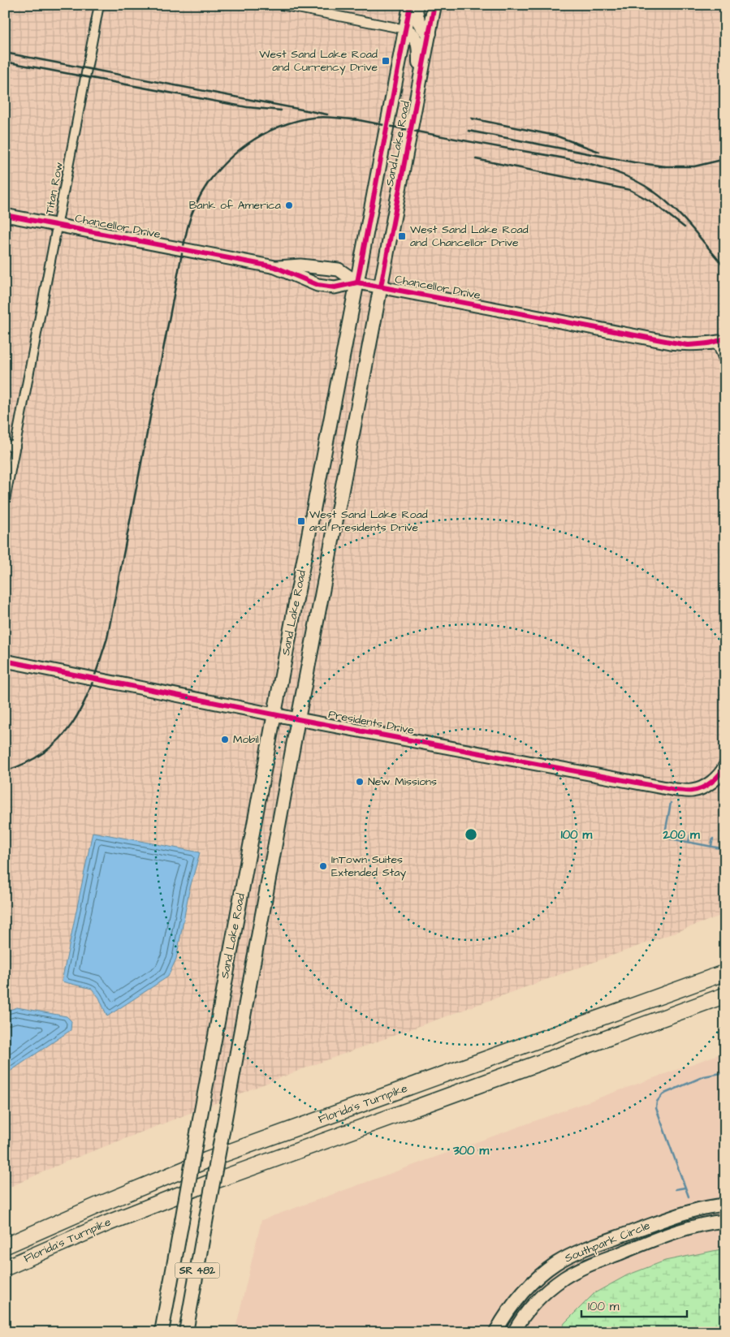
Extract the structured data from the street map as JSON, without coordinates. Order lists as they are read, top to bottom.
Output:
{
  "streets": {
    "highway": ["Florida's Turnpike"],
    "main road": ["Sand Lake Road", "SR 482"],
    "street": [
      "Titan Row",
      "Chancellor Drive",
      "Presidents Drive",
      "Southpark Circle"
    ]
  },
  "crossings": [
    ["Sand Lake Road", "Chancellor Drive"],
    ["Sand Lake Road", "Presidents Drive"],
    ["Sand Lake Road", "SR 482"],
    ["Titan Row", "Chancellor Drive"]
  ],
  "places": {
    "transit": ["West Sand Lake Road and Currency Drive", "West Sand Lake Road and Chancellor Drive", "West Sand Lake Road and Presidents Drive"],
    "other": [
      "Bank of America",
      "Mobil",
      "New Missions",
      "InTown Suites Extended Stay"
    ]
  },
  "scale_bar": "100 m",
  "rings": ["100 m", "200 m", "300 m"]
}
